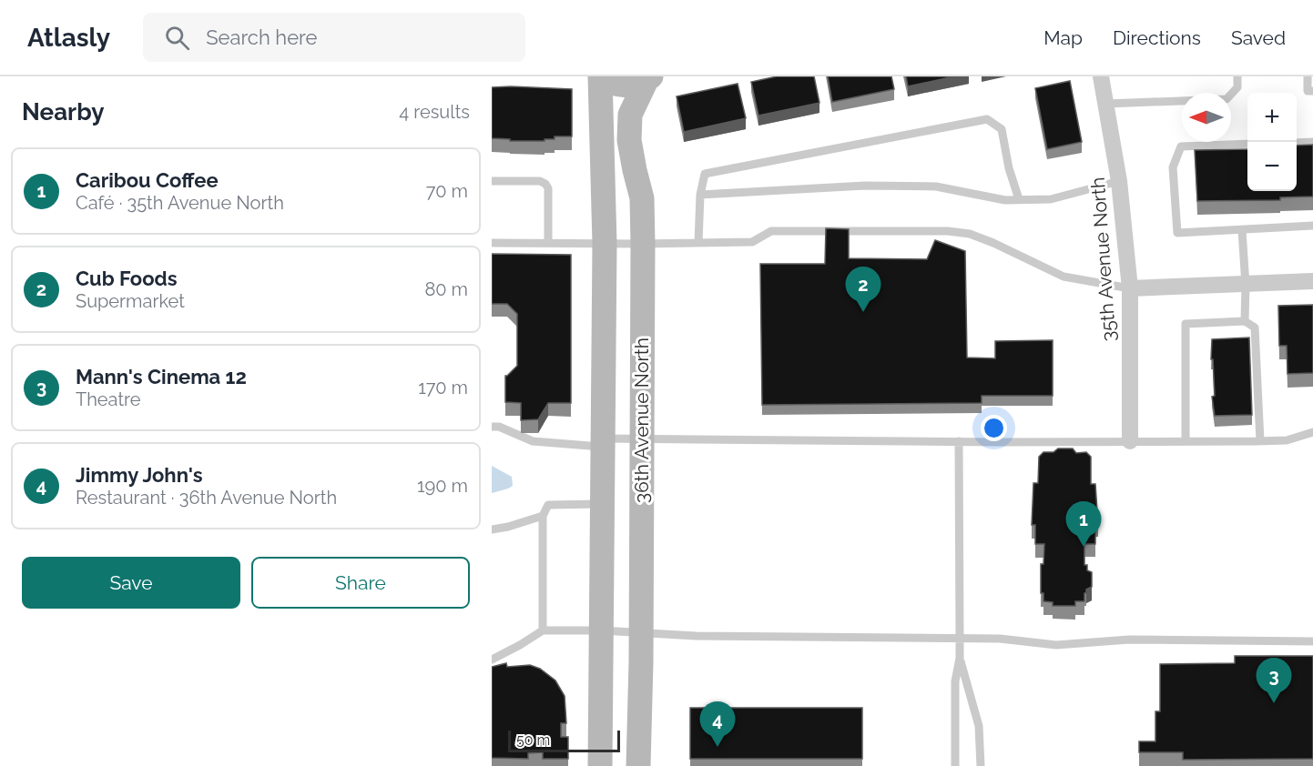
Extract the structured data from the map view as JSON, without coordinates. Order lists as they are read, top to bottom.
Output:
{
  "streets": {
    "street": ["35th Avenue North", "36th Avenue North"]
  },
  "scale_bar": "50 m",
  "north": "left",
  "page": {
    "header": "Atlasly",
    "search": "Search here",
    "nav": ["Map", "Directions", "Saved"],
    "heading": ["Nearby", "4 results"],
    "map_buttons": ["+", "−"],
    "list": [
      {
        "mark": "1",
        "name": "Caribou Coffee",
        "note": "Café · 35th Avenue North",
        "value": "70 m"
      },
      {
        "mark": "2",
        "name": "Cub Foods",
        "note": "Supermarket",
        "value": "80 m"
      },
      {
        "mark": "3",
        "name": "Mann's Cinema 12",
        "note": "Theatre",
        "value": "170 m"
      },
      {
        "mark": "4",
        "name": "Jimmy John's",
        "note": "Restaurant · 36th Avenue North",
        "value": "190 m"
      }
    ],
    "pins": [
      "2",
      "1",
      "3",
      "4"
    ],
    "buttons": ["Save", "Share"],
    "scale": "50 m"
  }
}
